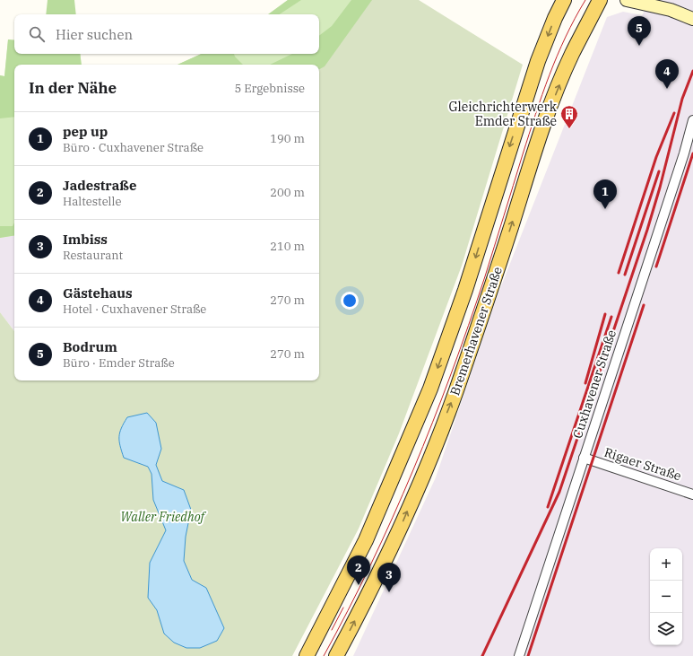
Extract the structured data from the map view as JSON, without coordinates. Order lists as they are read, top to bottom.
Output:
{
  "streets": {
    "main road": ["Bremerhavener Straße"],
    "street": ["Cuxhavener Straße", "Rigaer Straße"]
  },
  "crossings": [
    ["Cuxhavener Straße", "Rigaer Straße"]
  ],
  "parks": ["Waller Friedhof"],
  "places": {
    "building": ["Gleichrichterwerk Emder Straße"]
  },
  "page": {
    "search": "Hier suchen",
    "pins": [
      "5",
      "4",
      "1",
      "2",
      "3"
    ],
    "heading": ["In der Nähe", "5 Ergebnisse"],
    "list": [
      {
        "mark": "1",
        "name": "pep up",
        "note": "Büro · Cuxhavener Straße",
        "value": "190 m"
      },
      {
        "mark": "2",
        "name": "Jadestraße",
        "note": "Haltestelle",
        "value": "200 m"
      },
      {
        "mark": "3",
        "name": "Imbiss",
        "note": "Restaurant",
        "value": "210 m"
      },
      {
        "mark": "4",
        "name": "Gästehaus",
        "note": "Hotel · Cuxhavener Straße",
        "value": "270 m"
      },
      {
        "mark": "5",
        "name": "Bodrum",
        "note": "Büro · Emder Straße",
        "value": "270 m"
      }
    ],
    "map_buttons": ["+", "−"]
  }
}
